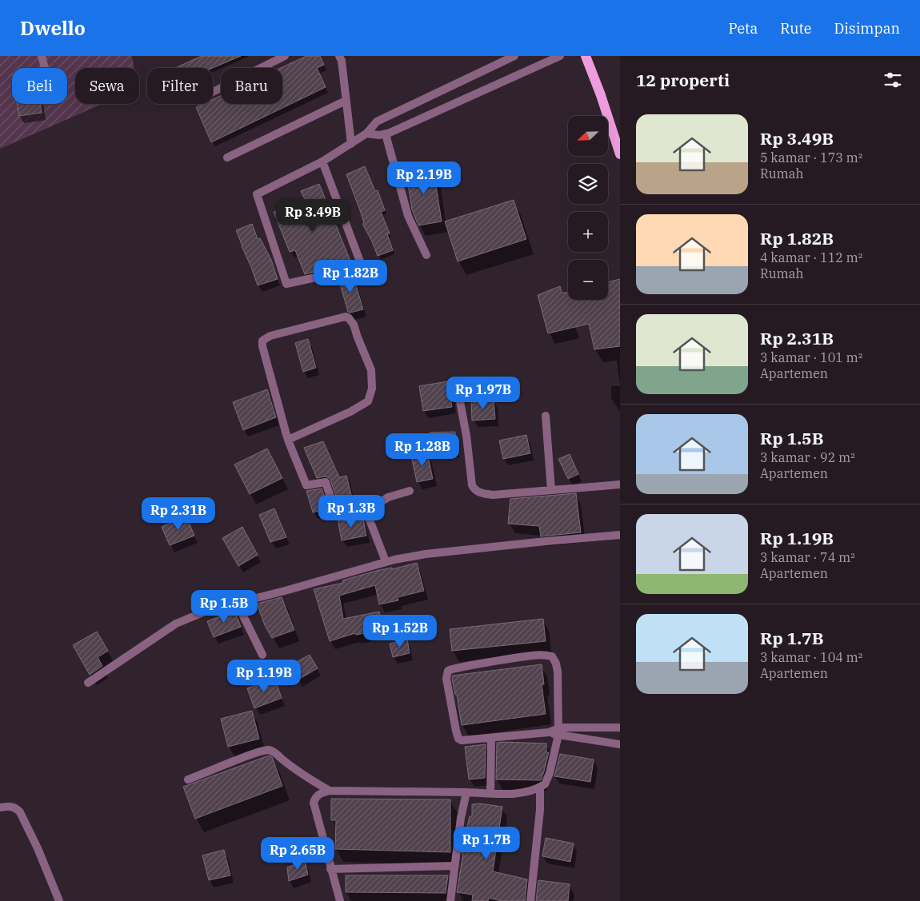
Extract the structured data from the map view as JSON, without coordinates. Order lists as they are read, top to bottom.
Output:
{
  "north": "bottom left",
  "page": {
    "header": "Dwello",
    "nav": ["Peta", "Rute", "Disimpan"],
    "heading": "12 properti",
    "chip": [
      "Beli",
      "Sewa",
      "Filter",
      "Baru"
    ],
    "list": [
      {
        "name": "Rp 3.49B",
        "note": "5 kamar · 173 m² · Rumah"
      },
      {
        "name": "Rp 1.82B",
        "note": "4 kamar · 112 m² · Rumah"
      },
      {
        "name": "Rp 2.31B",
        "note": "3 kamar · 101 m² · Apartemen"
      },
      {
        "name": "Rp 1.5B",
        "note": "3 kamar · 92 m² · Apartemen"
      },
      {
        "name": "Rp 1.19B",
        "note": "3 kamar · 74 m² · Apartemen"
      },
      {
        "name": "Rp 1.7B",
        "note": "3 kamar · 104 m² · Apartemen"
      }
    ],
    "map_buttons": ["+", "−"],
    "price": [
      "Rp 2.19B",
      "Rp 3.49B",
      "Rp 1.82B",
      "Rp 1.97B",
      "Rp 1.28B",
      "Rp 1.3B",
      "Rp 2.31B",
      "Rp 1.5B",
      "Rp 1.52B",
      "Rp 1.19B",
      "Rp 1.7B",
      "Rp 2.65B"
    ]
  }
}
